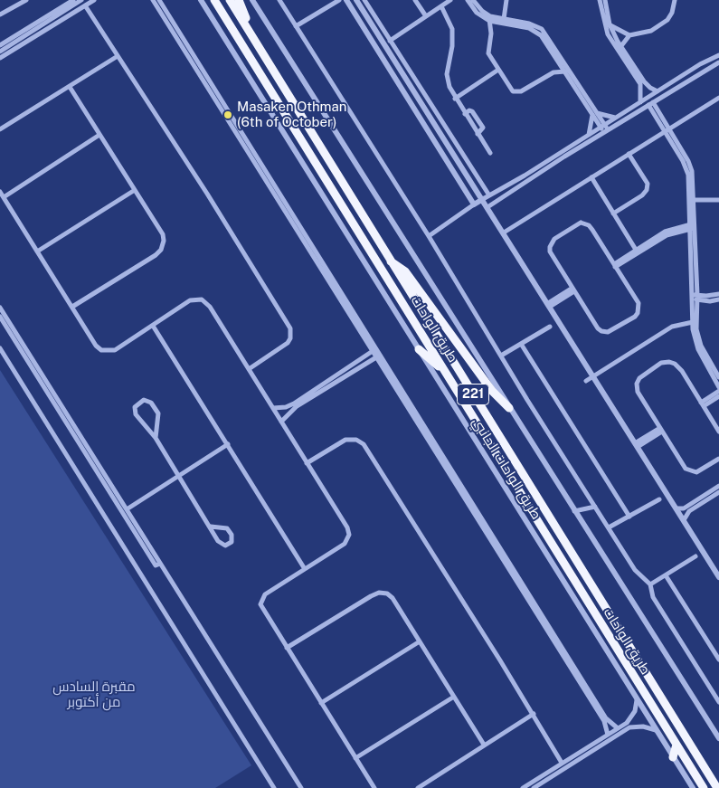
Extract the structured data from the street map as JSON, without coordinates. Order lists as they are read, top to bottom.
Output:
{
  "streets": {
    "highway": ["طريق الواحات", "221"],
    "street": ["طريق الواحات الجانبي"]
  },
  "parks": ["مقبرة السادس من أكتوبر"],
  "places": ["Masaken Othman (6th of October)"]
}
